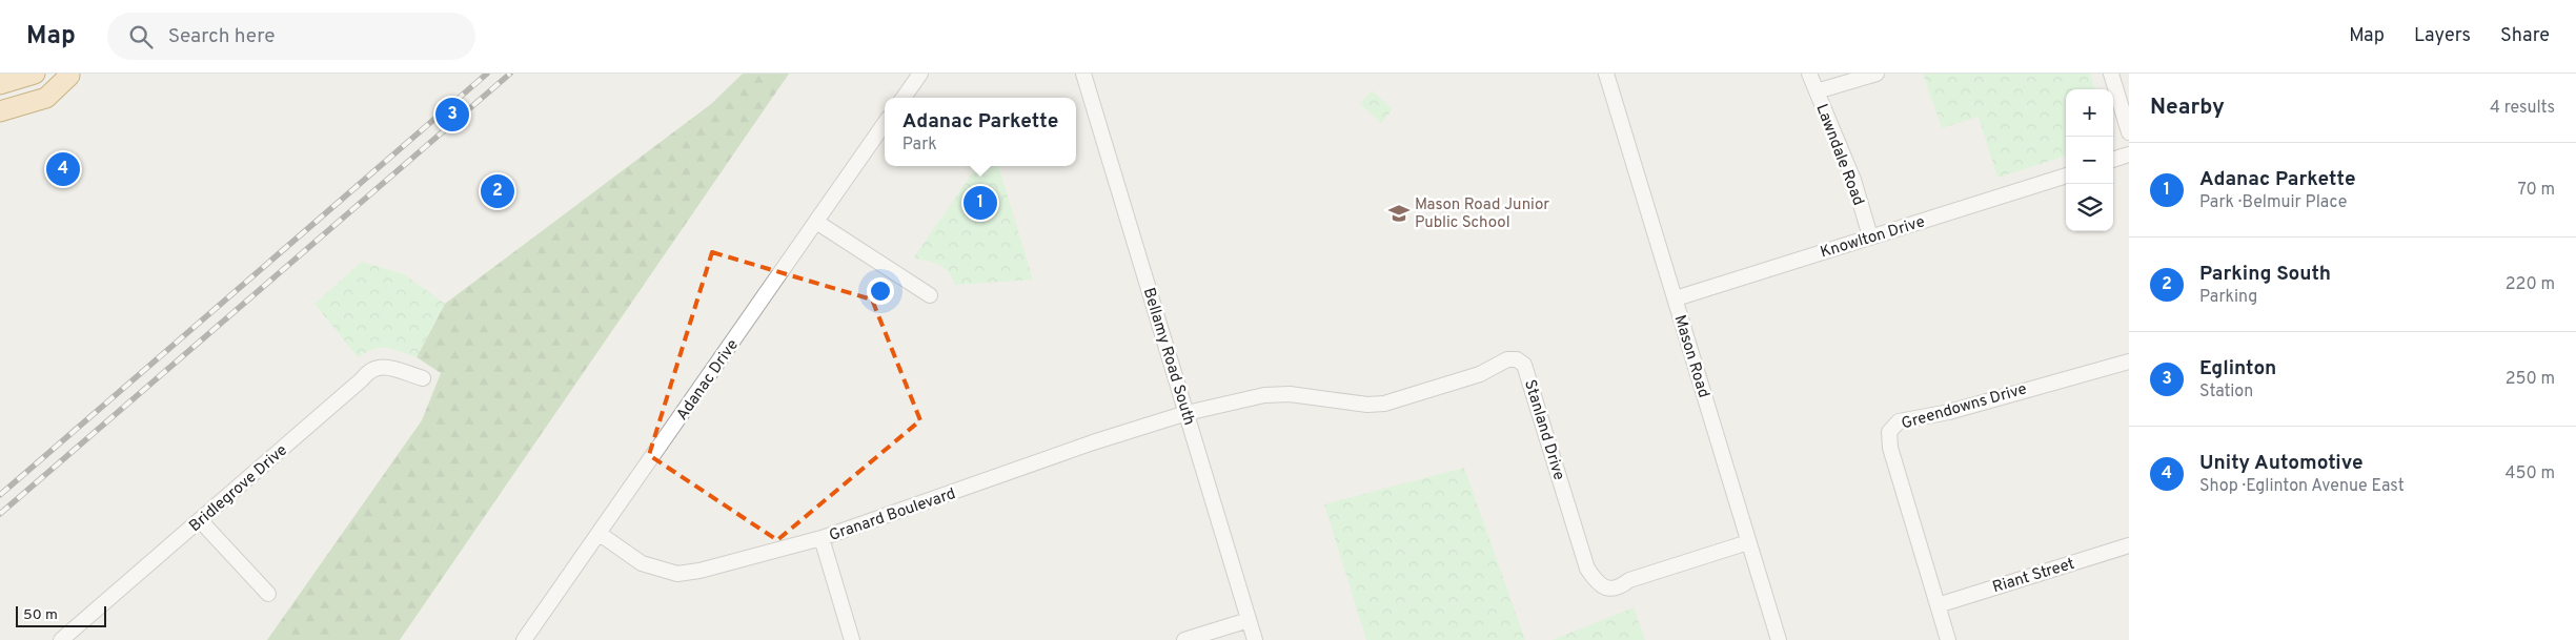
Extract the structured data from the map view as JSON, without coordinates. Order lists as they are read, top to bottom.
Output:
{
  "streets": {
    "street": [
      "Lawndale Road",
      "Knowlton Drive",
      "Bellamy Road South",
      "Mason Road",
      "Adanac Drive",
      "Greendowns Drive",
      "Stanland Drive",
      "Bridlegrove Drive",
      "Granard Boulevard",
      "Riant Street"
    ]
  },
  "crossings": [
    ["Lawndale Road", "Knowlton Drive"],
    ["Knowlton Drive", "Mason Road"],
    ["Bellamy Road South", "Stanland Drive"],
    ["Bellamy Road South", "Granard Boulevard"],
    ["Mason Road", "Stanland Drive"],
    ["Adanac Drive", "Granard Boulevard"],
    ["Greendowns Drive", "Riant Street"],
    ["Stanland Drive", "Granard Boulevard"]
  ],
  "places": {
    "school or university": ["Mason Road Junior Public School"]
  },
  "scale_bar": "50 m",
  "page": {
    "header": "Map",
    "search": "Search here",
    "nav": ["Map", "Layers", "Share"],
    "heading": ["Nearby", "4 results"],
    "map_buttons": ["+", "−"],
    "pins": [
      "3",
      "4",
      "2",
      "1"
    ],
    "popup": ["Adanac Parkette", "Park"],
    "list": [
      {
        "mark": "1",
        "name": "Adanac Parkette",
        "note": "Park · Belmuir Place",
        "value": "70 m"
      },
      {
        "mark": "2",
        "name": "Parking South",
        "note": "Parking",
        "value": "220 m"
      },
      {
        "mark": "3",
        "name": "Eglinton",
        "note": "Station",
        "value": "250 m"
      },
      {
        "mark": "4",
        "name": "Unity Automotive",
        "note": "Shop · Eglinton Avenue East",
        "value": "450 m"
      }
    ],
    "scale": "50 m"
  }
}
